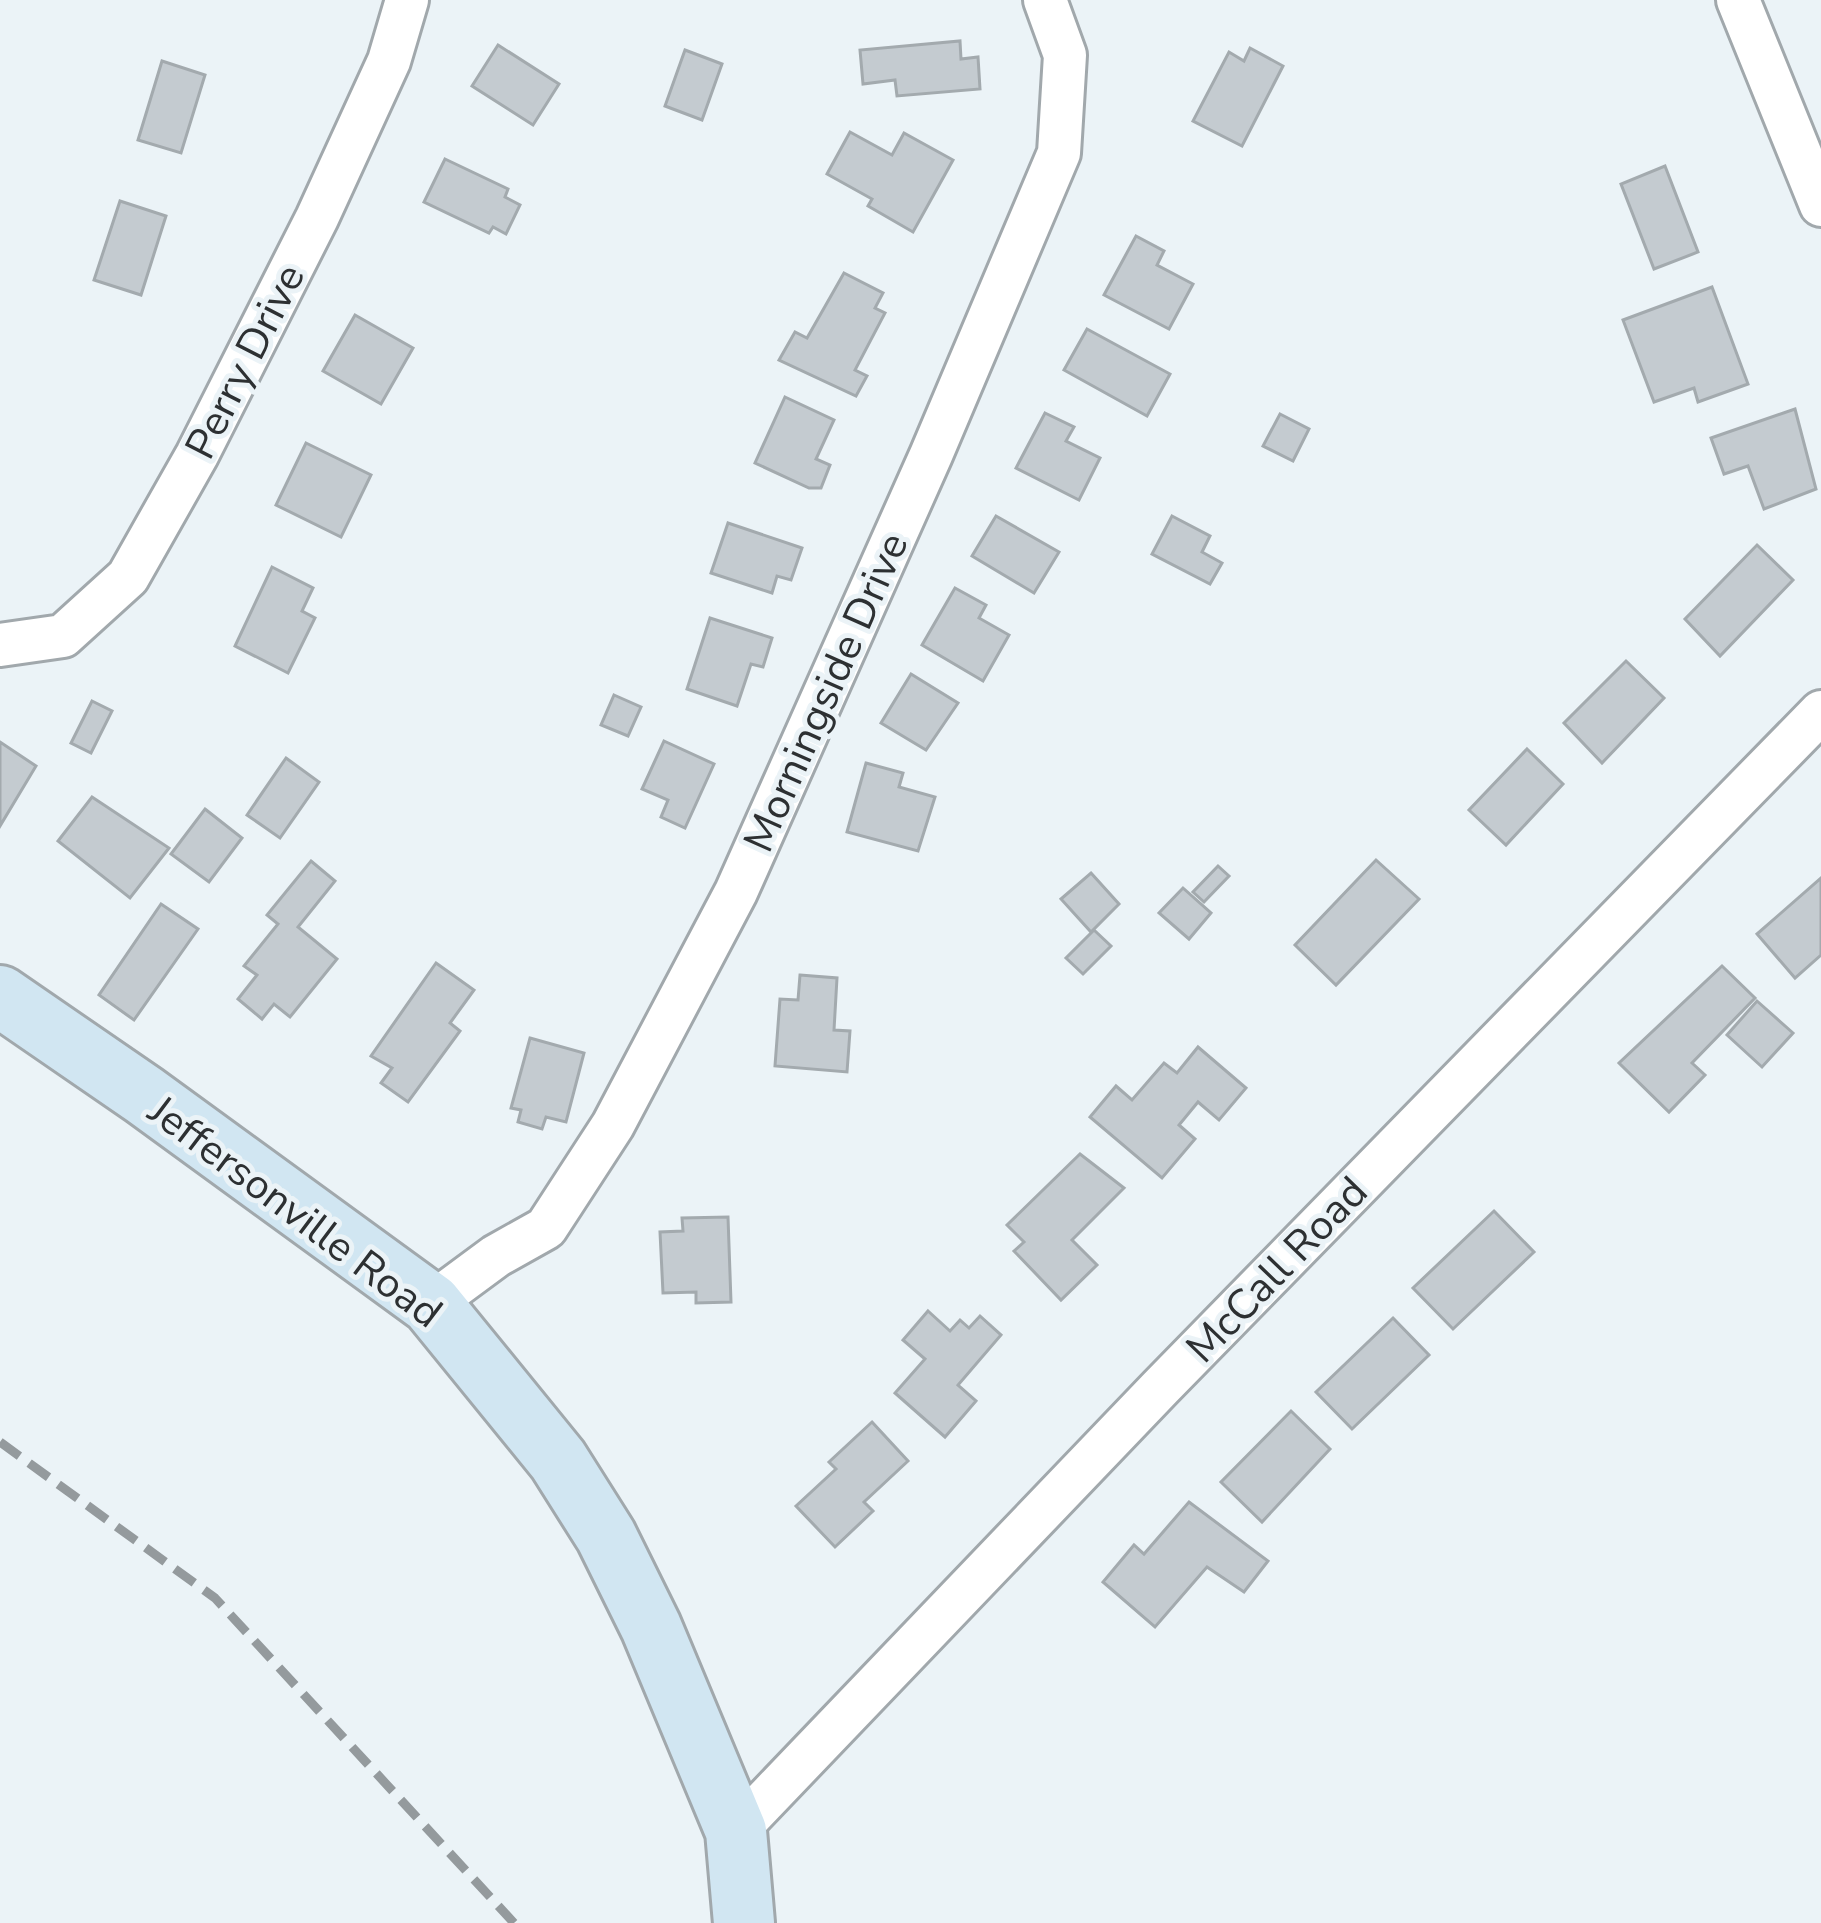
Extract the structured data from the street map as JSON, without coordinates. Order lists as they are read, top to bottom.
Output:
{
  "streets": {
    "main road": ["Jeffersonville Road"],
    "street": ["Perry Drive", "Morningside Drive", "McCall Road"]
  },
  "crossings": [
    ["Morningside Drive", "Jeffersonville Road"],
    ["Jeffersonville Road", "McCall Road"]
  ]
}
